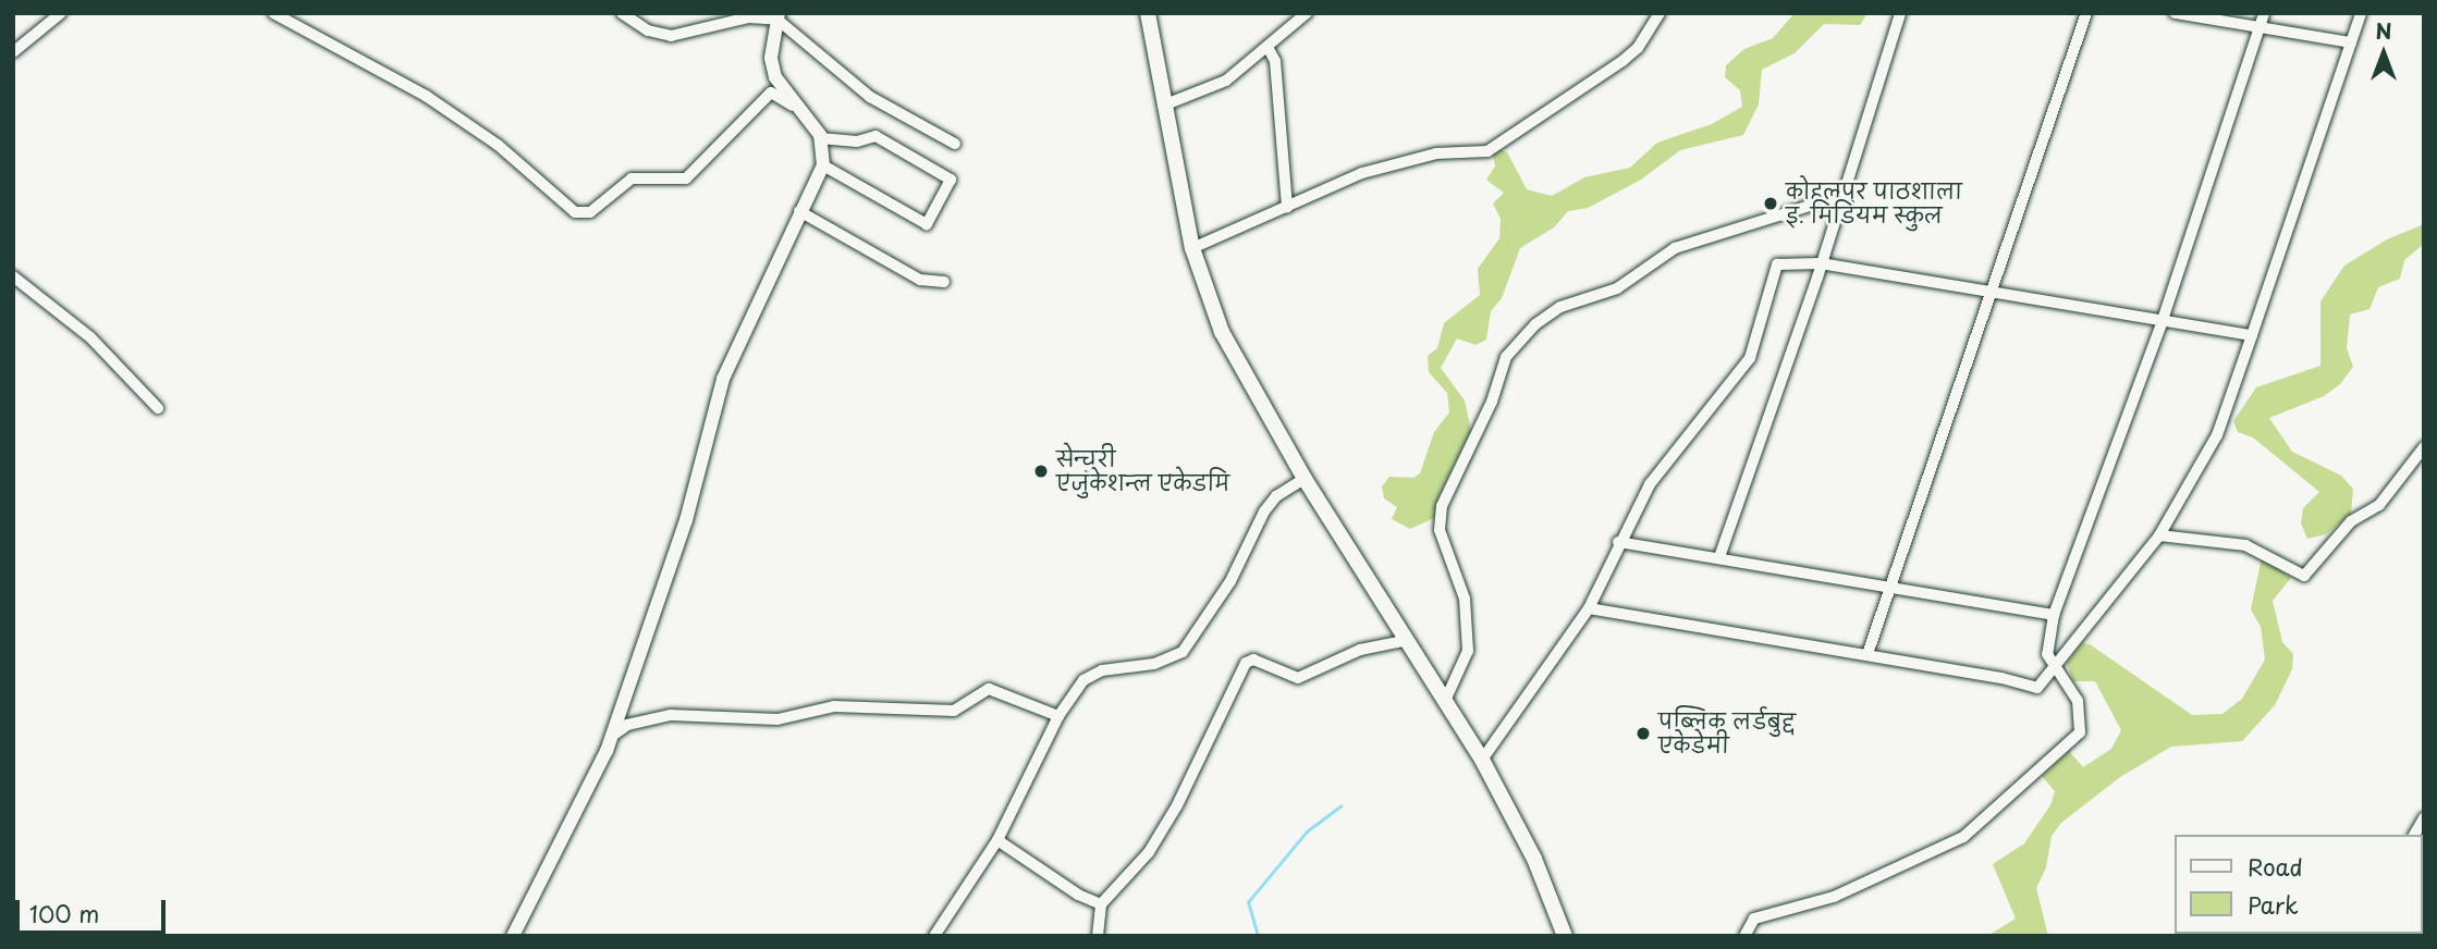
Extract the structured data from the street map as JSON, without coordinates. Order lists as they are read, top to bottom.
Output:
{
  "places": ["कोहलपुर पाठशाला इ. मिडियम स्कुल", "सेन्चुरी एजुकेशन्ल एकेडमि", "पब्लिक लर्डबुद्द एकेडेमी"],
  "legend": ["Road", "Park"],
  "scale_bar": "100 m",
  "north": "top"
}
